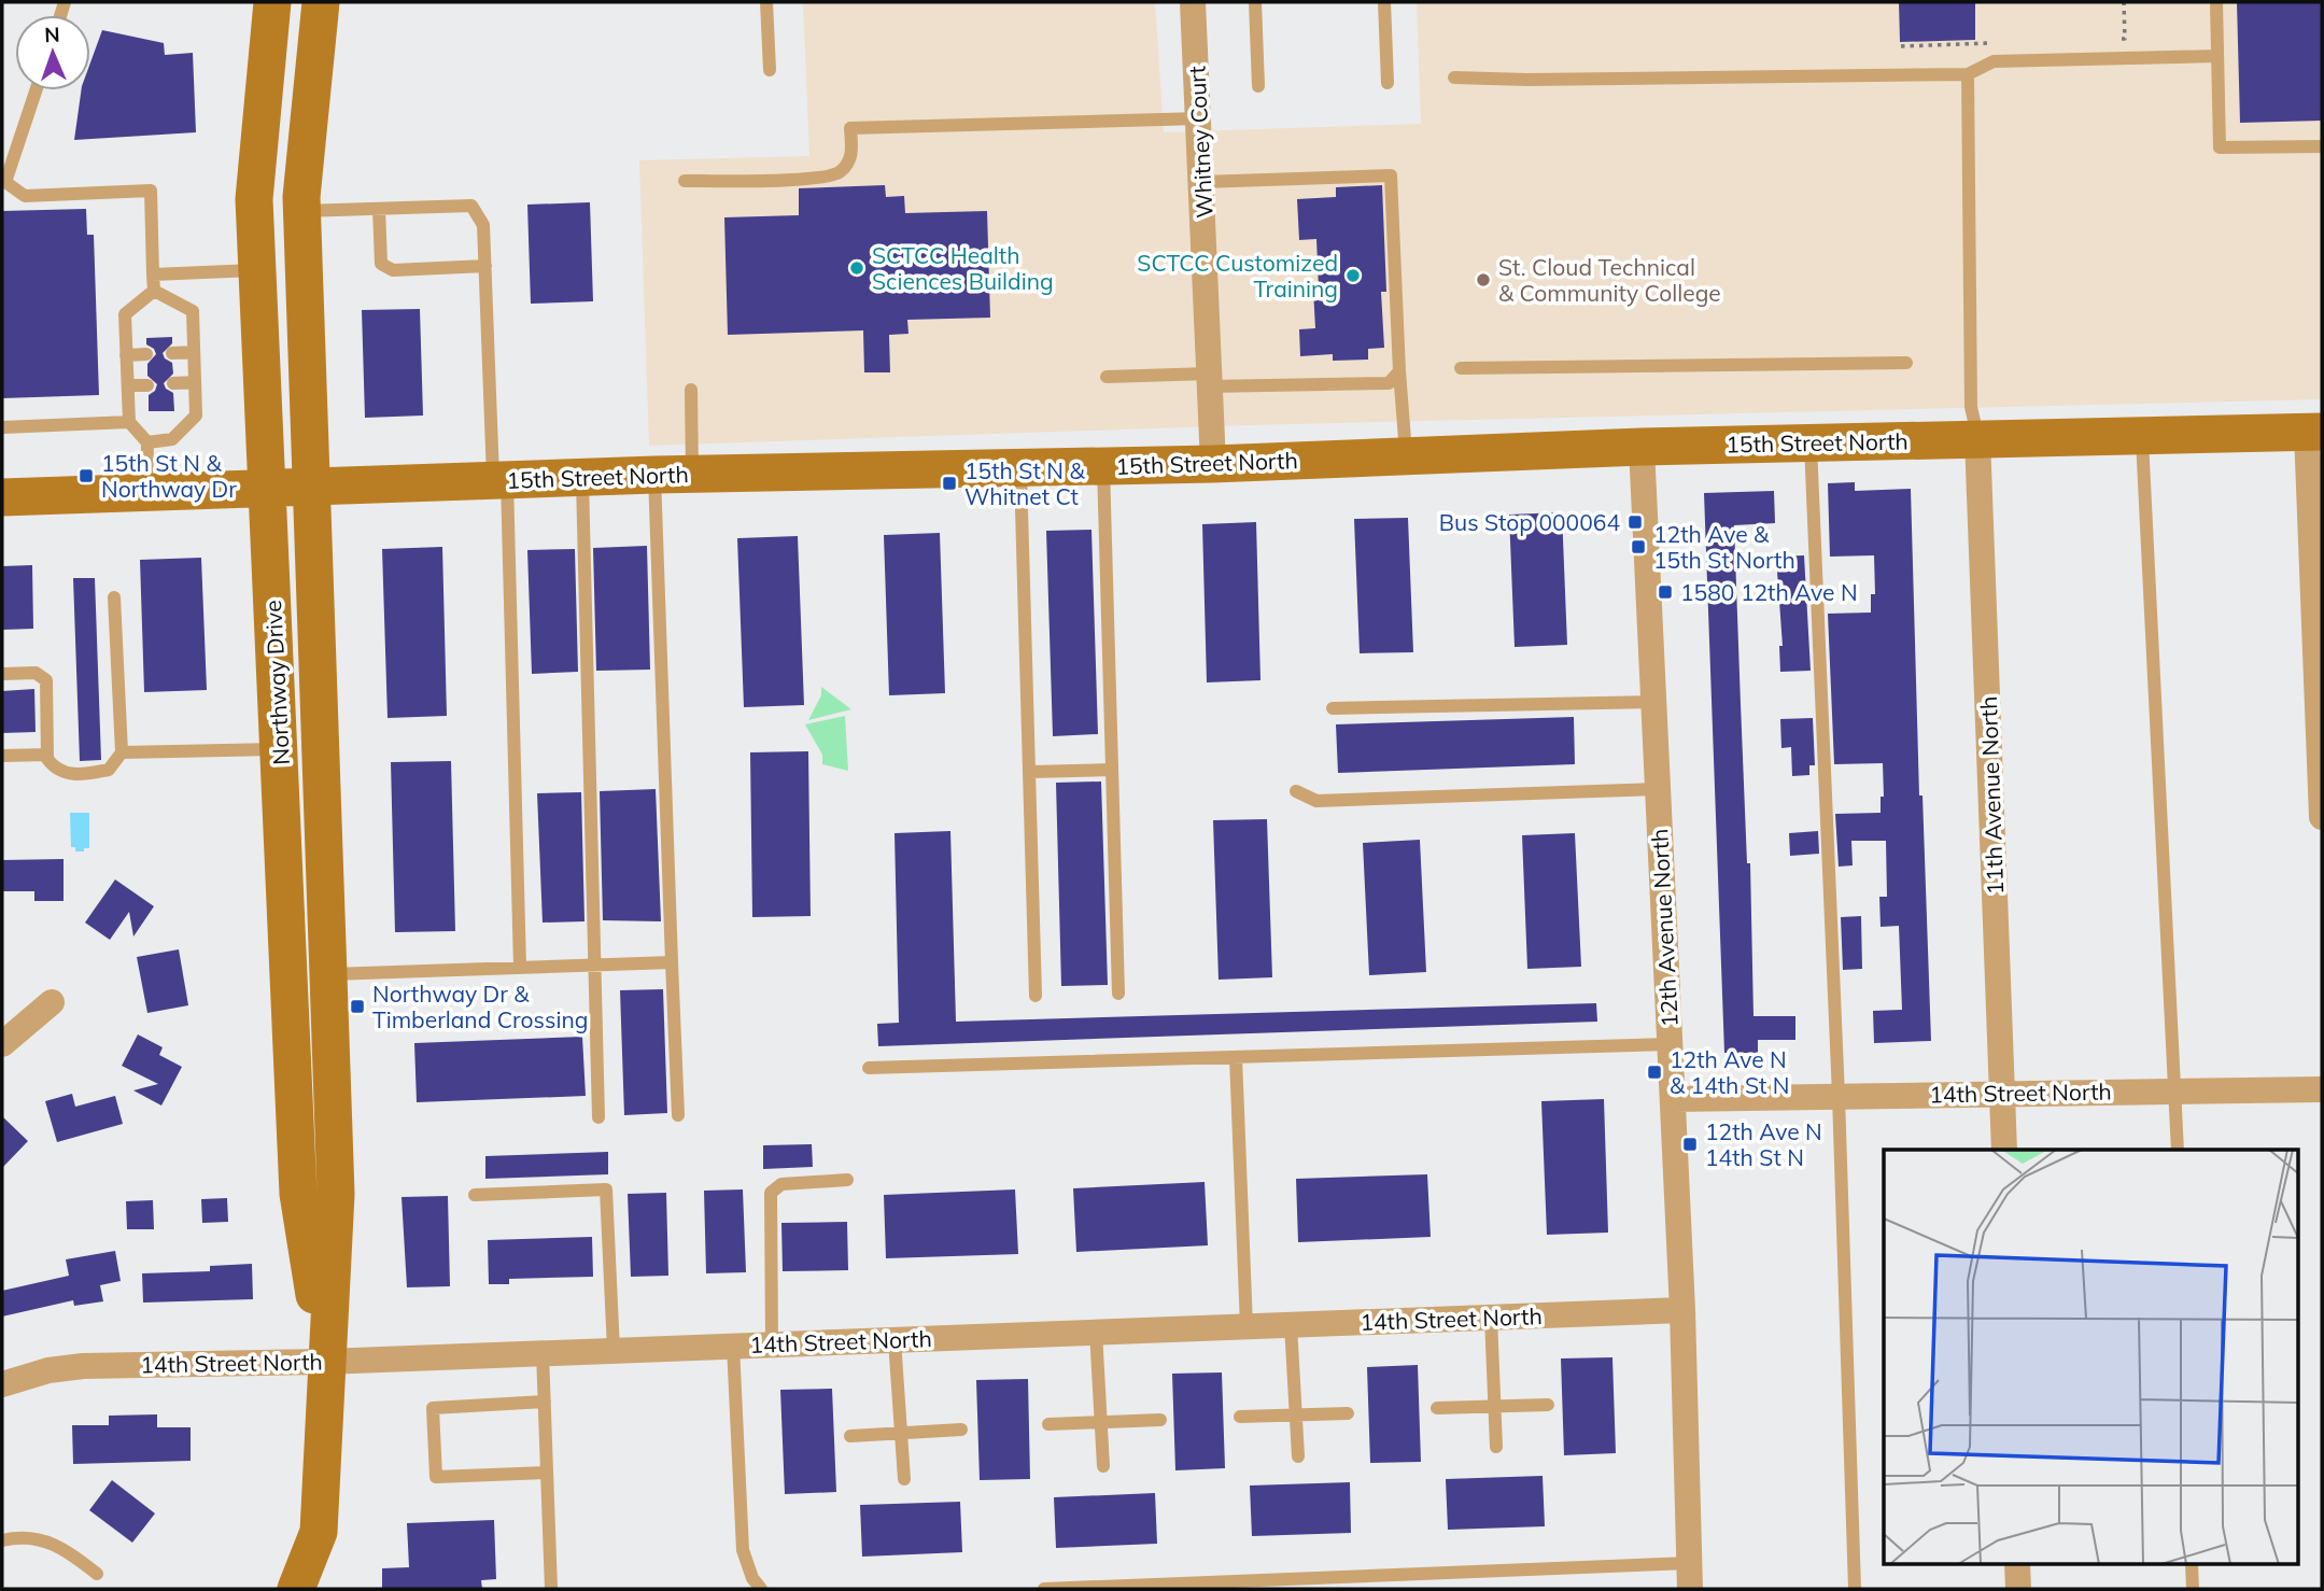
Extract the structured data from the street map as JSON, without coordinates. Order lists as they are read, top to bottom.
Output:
{
  "streets": {
    "street": [
      "Whitney Court",
      "15th Street North",
      "Northway Drive",
      "11th Avenue North",
      "12th Avenue North",
      "14th Street North"
    ]
  },
  "crossings": [
    ["Whitney Court", "15th Street North"],
    ["15th Street North", "Northway Drive"],
    ["15th Street North", "11th Avenue North"],
    ["15th Street North", "12th Avenue North"],
    ["Northway Drive", "14th Street North"],
    ["11th Avenue North", "14th Street North"],
    ["12th Avenue North", "14th Street North"]
  ],
  "places": {
    "other": ["SCTCC Health Sciences Building", "SCTCC Customized Training", "St. Cloud Technical & Community College"],
    "transit": [
      "15th St N & Northway Dr",
      "15th St N & Whitnet Ct",
      "Bus Stop 000064",
      "12th Ave & 15th St North",
      "1580 12th Ave N",
      "Northway Dr & Timberland Crossing",
      "12th Ave N & 14th St N",
      "12th Ave N 14th St N"
    ]
  },
  "north": "top"
}
